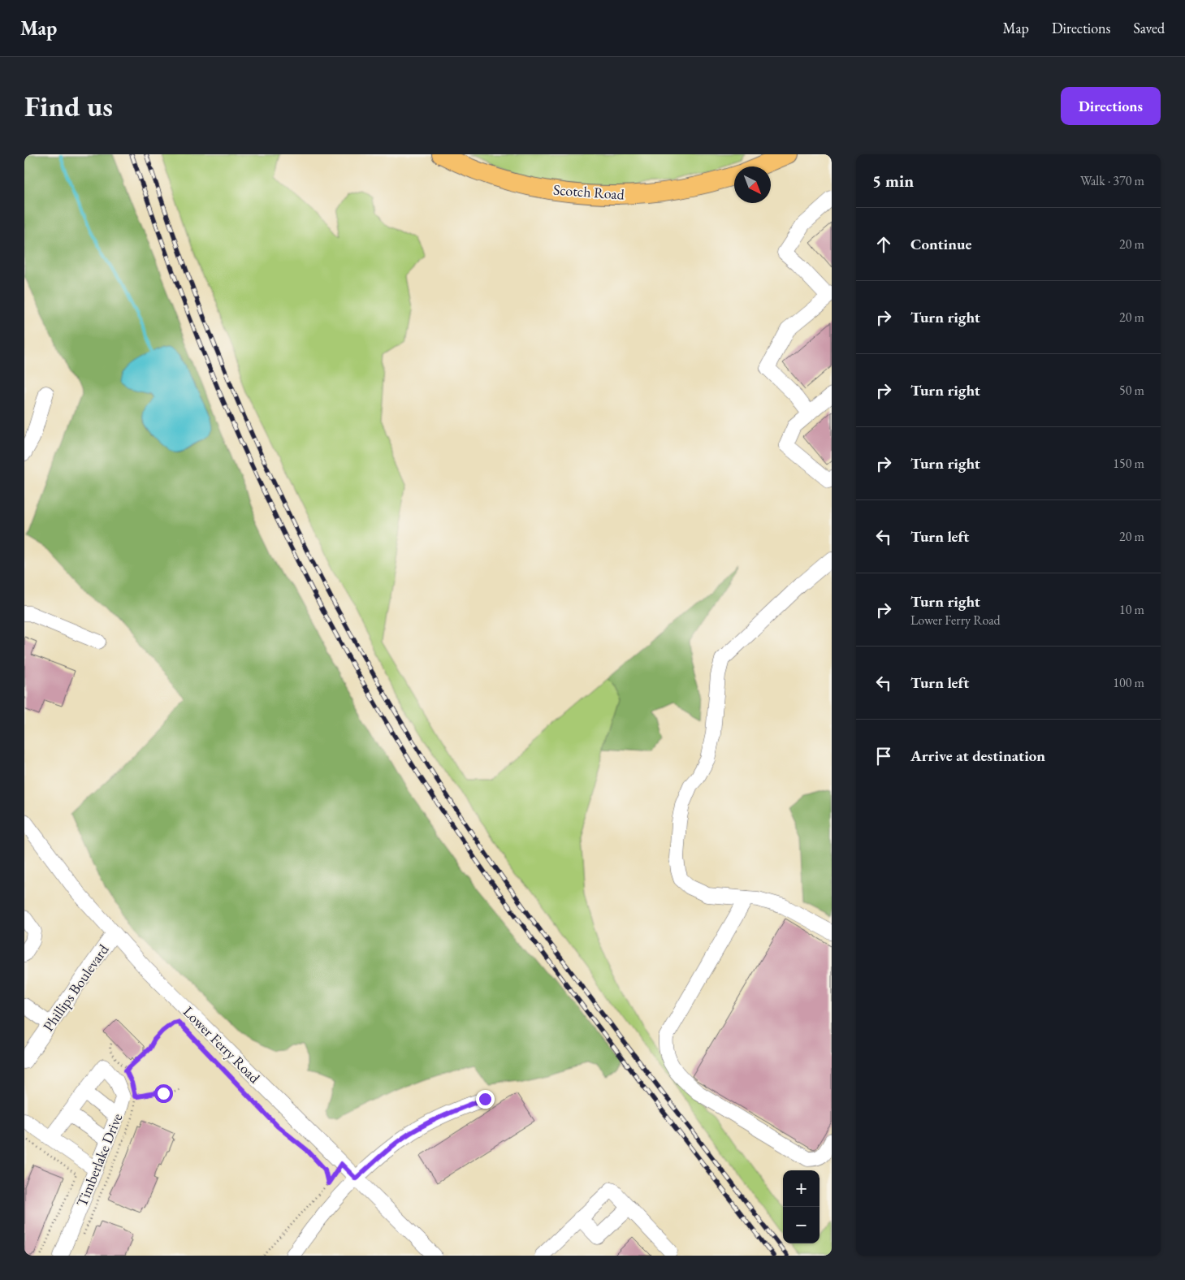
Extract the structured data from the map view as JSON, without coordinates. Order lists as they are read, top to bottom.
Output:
{
  "streets": {
    "main road": ["Scotch Road"],
    "street": ["Phillips Boulevard", "Lower Ferry Road", "Timberlake Drive"]
  },
  "crossings": [
    ["Phillips Boulevard", "Lower Ferry Road"]
  ],
  "north": "bottom right",
  "page": {
    "header": "Map",
    "nav": ["Map", "Directions", "Saved"],
    "buttons": "Directions",
    "title": "Find us",
    "heading": ["5 min", "Walk · 370 m"],
    "list": [
      ["Continue", "20 m"],
      ["Turn right", "20 m"],
      ["Turn right", "50 m"],
      ["Turn right", "150 m"],
      ["Turn left", "20 m"],
      ["Turn right", "Lower Ferry Road", "10 m"],
      ["Turn left", "100 m"],
      "Arrive at destination"
    ],
    "map_buttons": ["+", "−"]
  }
}
